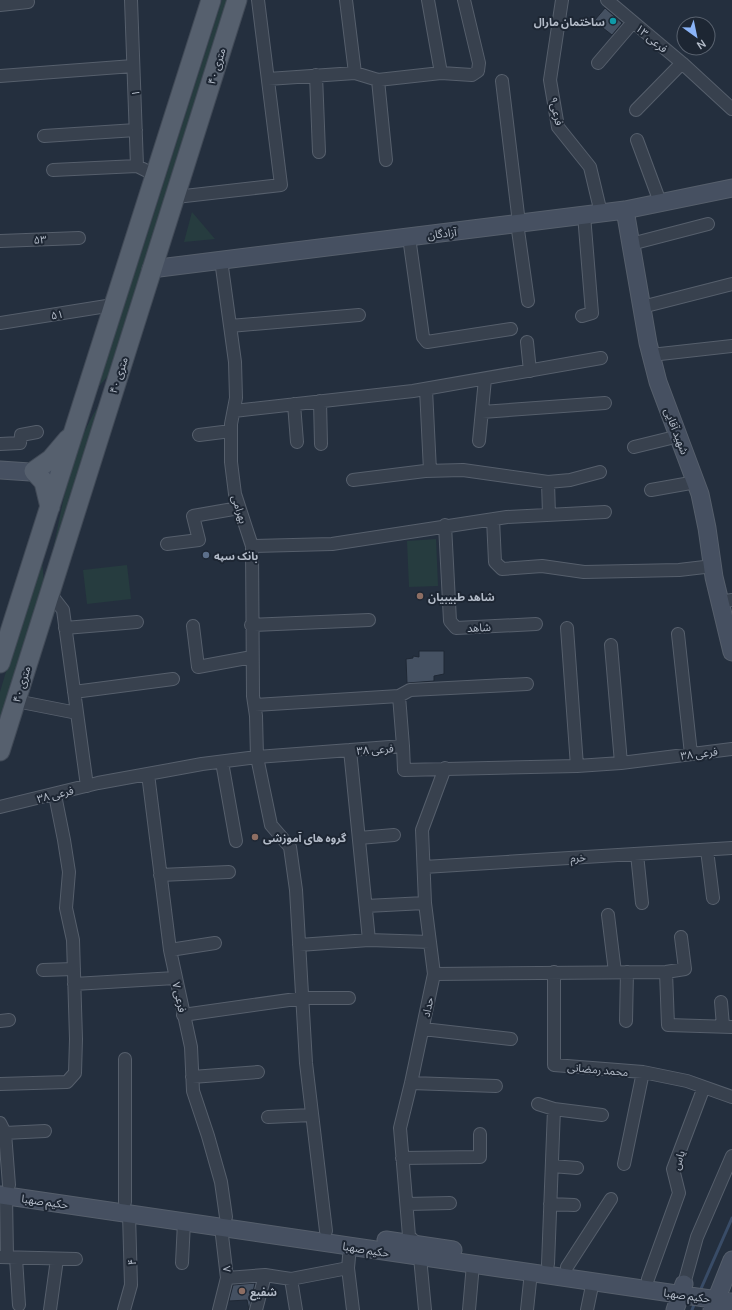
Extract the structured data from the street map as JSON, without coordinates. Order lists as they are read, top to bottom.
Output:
{
  "streets": {
    "main road": ["۴۰ متری"],
    "street": [
      "فرعی ۱۳",
      "۱",
      "فرعی۹",
      "آزادگان",
      "۵۳",
      "۵۱",
      "شهید آقایی",
      "بهرامی",
      "شاهد",
      "فرعی ۳۸",
      "خرم",
      "فرعی ۷",
      "حداد",
      "محمد رمضانی",
      "یاس",
      "حکیم صهبا",
      "۴",
      "۸"
    ]
  },
  "crossings": [
    ["۴۰ متری", "آزادگان"],
    ["فرعی۹", "آزادگان"],
    ["آزادگان", "شهید آقایی"],
    ["آزادگان", "بهرامی"],
    ["بهرامی", "فرعی ۳۸"],
    ["بهرامی", "حکیم صهبا"],
    ["فرعی ۳۸", "فرعی ۷"],
    ["فرعی ۳۸", "حداد"],
    ["خرم", "حداد"],
    ["فرعی ۷", "حکیم صهبا"],
    ["فرعی ۷", "۸"],
    ["حداد", "حکیم صهبا"],
    ["محمد رمضانی", "یاس"],
    ["یاس", "حکیم صهبا"],
    ["حکیم صهبا", "۴"],
    ["حکیم صهبا", "۸"]
  ],
  "places": [
    "ساختمان مارال",
    "بانک سپه",
    "شاهد طبیبیان",
    "گروه های آموزشی",
    "شفیع"
  ],
  "north": "bottom right"
}
